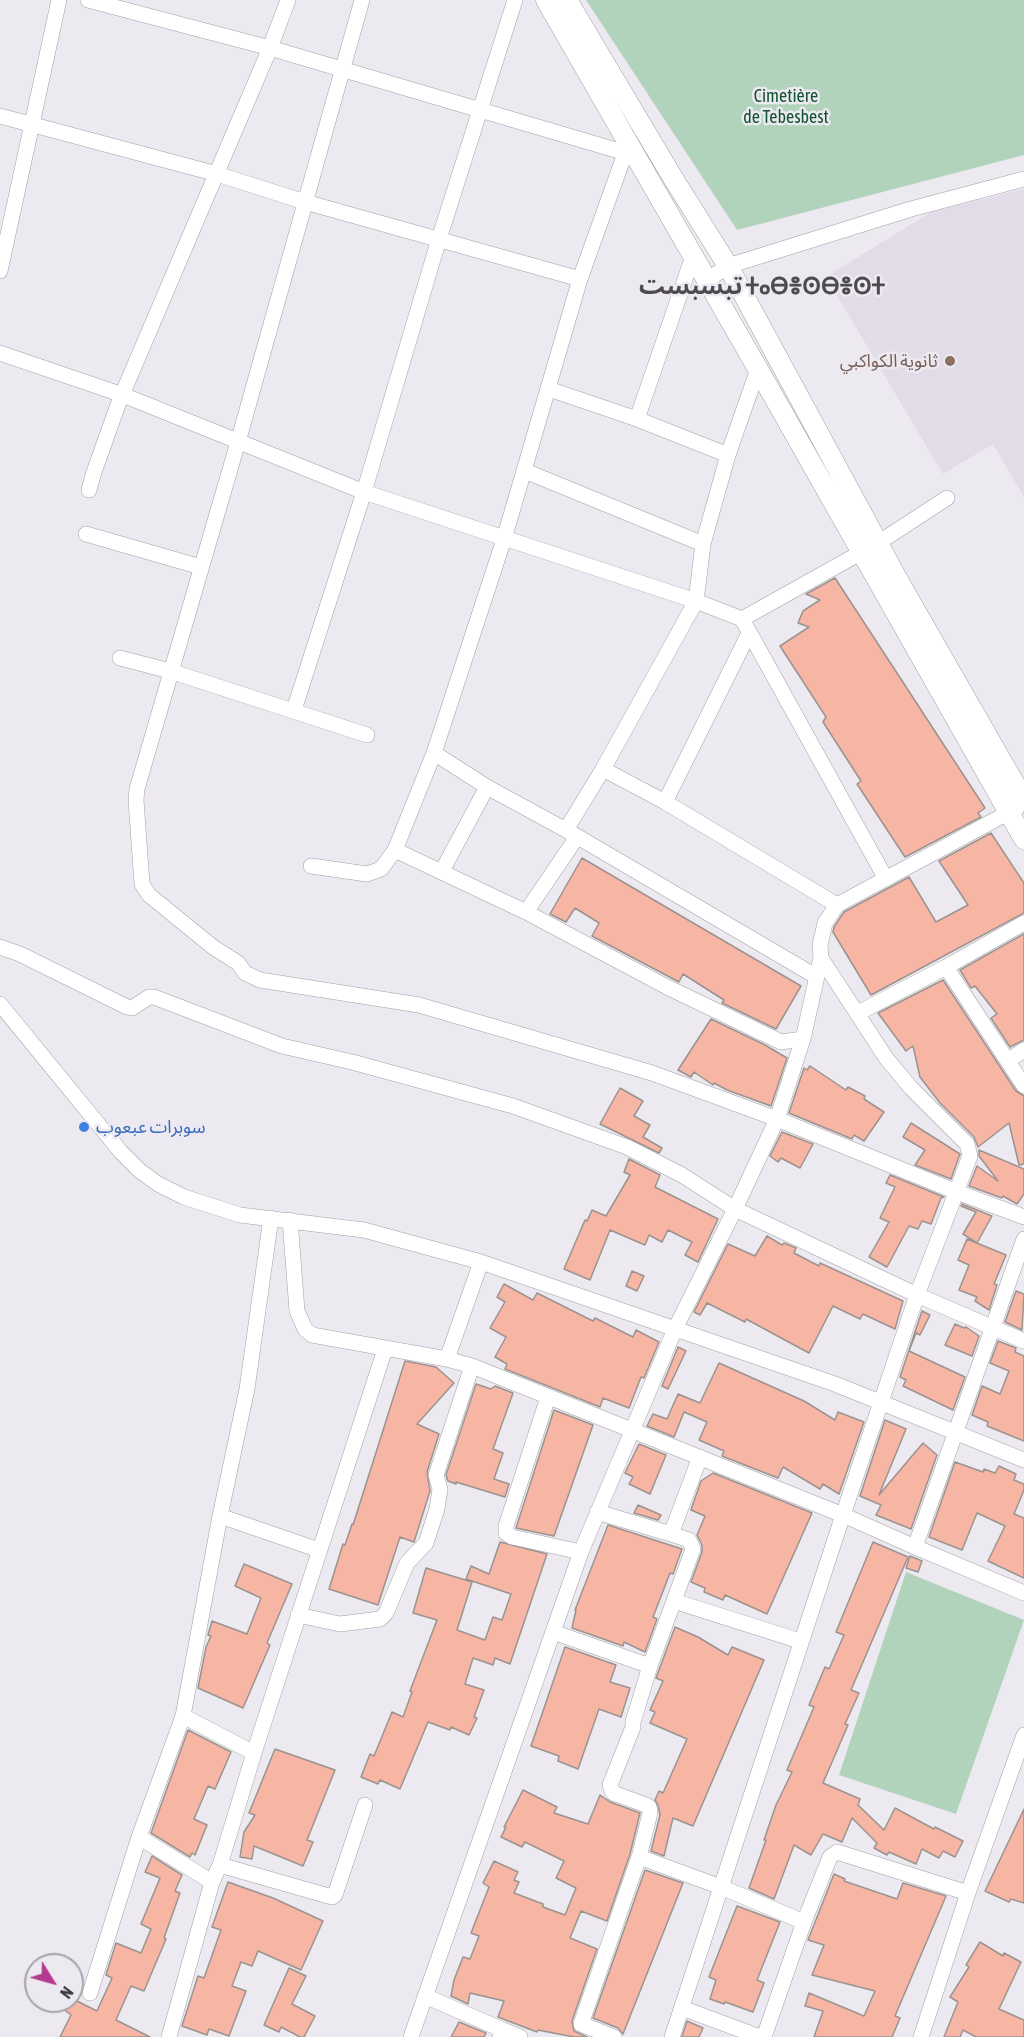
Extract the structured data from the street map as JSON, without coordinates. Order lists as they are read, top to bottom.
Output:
{
  "districts": ["تبسبست ⵜⴰⴱⴻⵙⴱⴻⵙⵜ"],
  "parks": ["Cimetière de Tebesbest"],
  "places": ["ثانوية الكواكبي", "سوبرات عبعوب"],
  "north": "bottom right"
}
